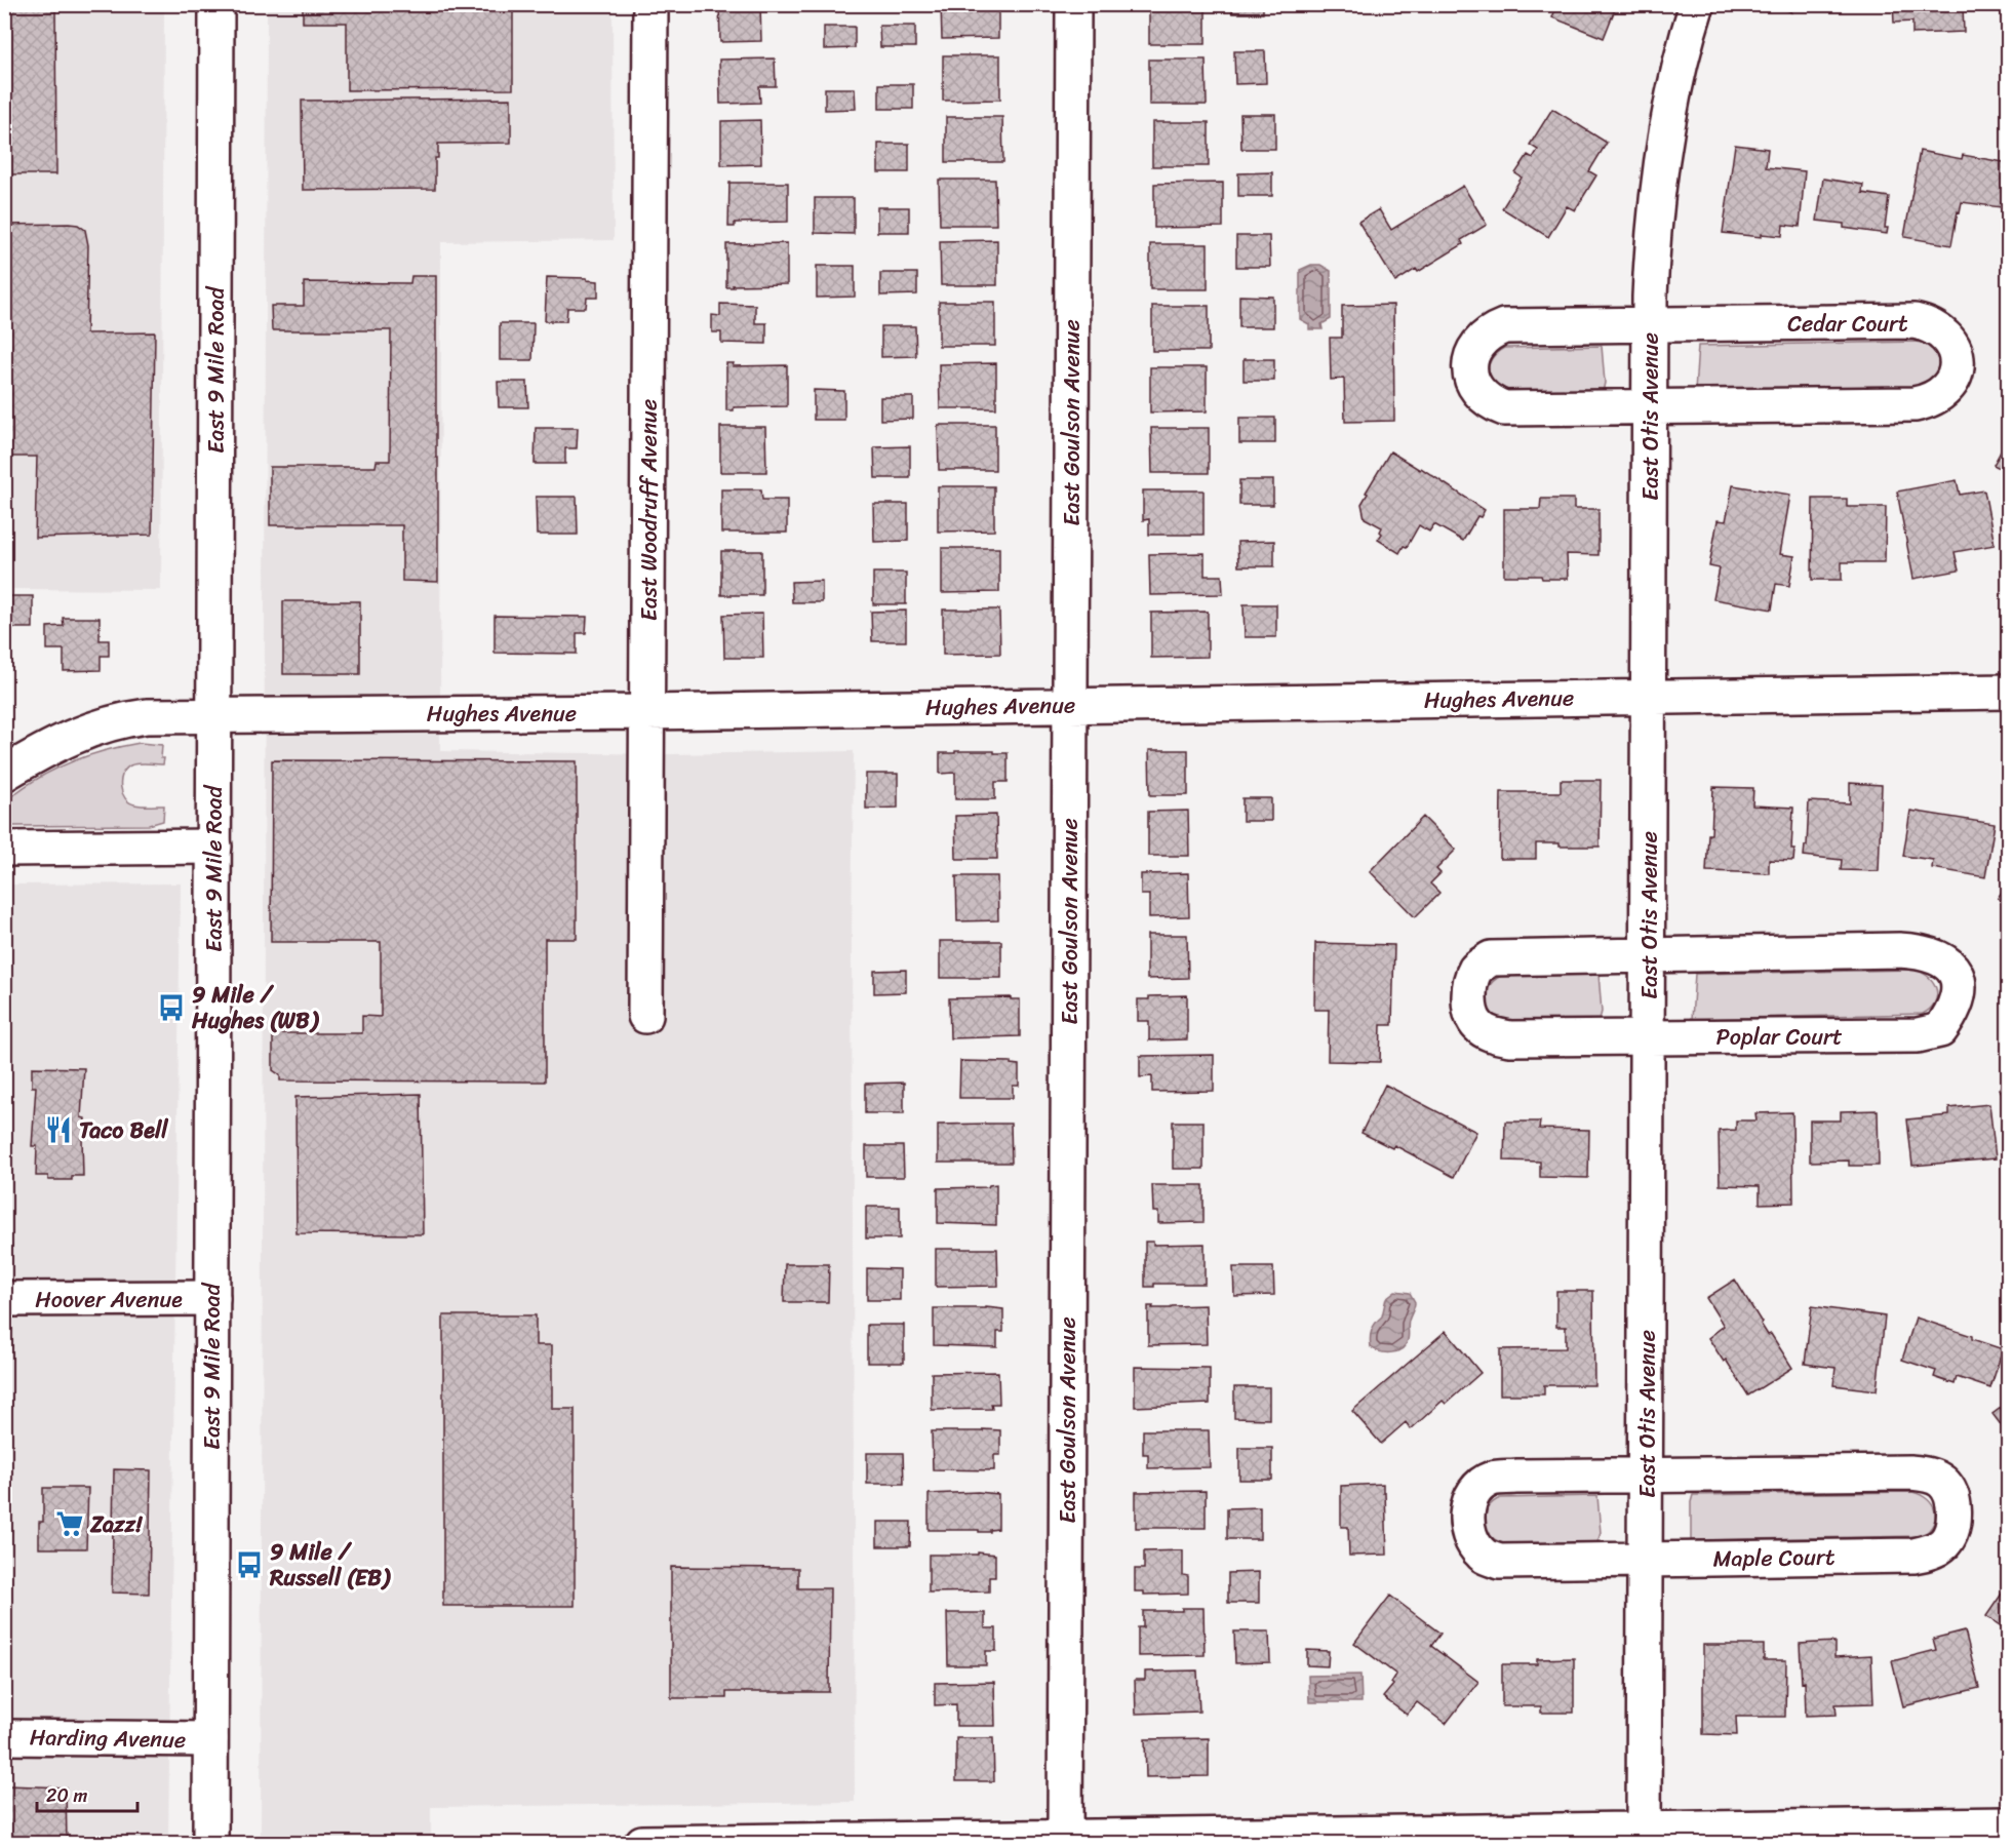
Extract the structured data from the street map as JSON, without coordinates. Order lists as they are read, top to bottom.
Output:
{
  "streets": {
    "street": [
      "Cedar Court",
      "East 9 Mile Road",
      "East Otis Avenue",
      "East Goulson Avenue",
      "East Woodruff Avenue",
      "Hughes Avenue",
      "Poplar Court",
      "Hoover Avenue",
      "Maple Court",
      "Harding Avenue"
    ]
  },
  "crossings": [
    ["Cedar Court", "East Otis Avenue"],
    ["East 9 Mile Road", "Hughes Avenue"],
    ["East 9 Mile Road", "Hoover Avenue"],
    ["East 9 Mile Road", "Harding Avenue"],
    ["East Otis Avenue", "Hughes Avenue"],
    ["East Otis Avenue", "Poplar Court"],
    ["East Otis Avenue", "Maple Court"],
    ["East Goulson Avenue", "Hughes Avenue"],
    ["East Woodruff Avenue", "Hughes Avenue"]
  ],
  "places": {
    "bus stop": ["9 Mile / Hughes (WB)", "9 Mile / Russell (EB)"],
    "restaurant": ["Taco Bell"],
    "supermarket": ["Zazz!"]
  },
  "scale_bar": "20 m"
}
